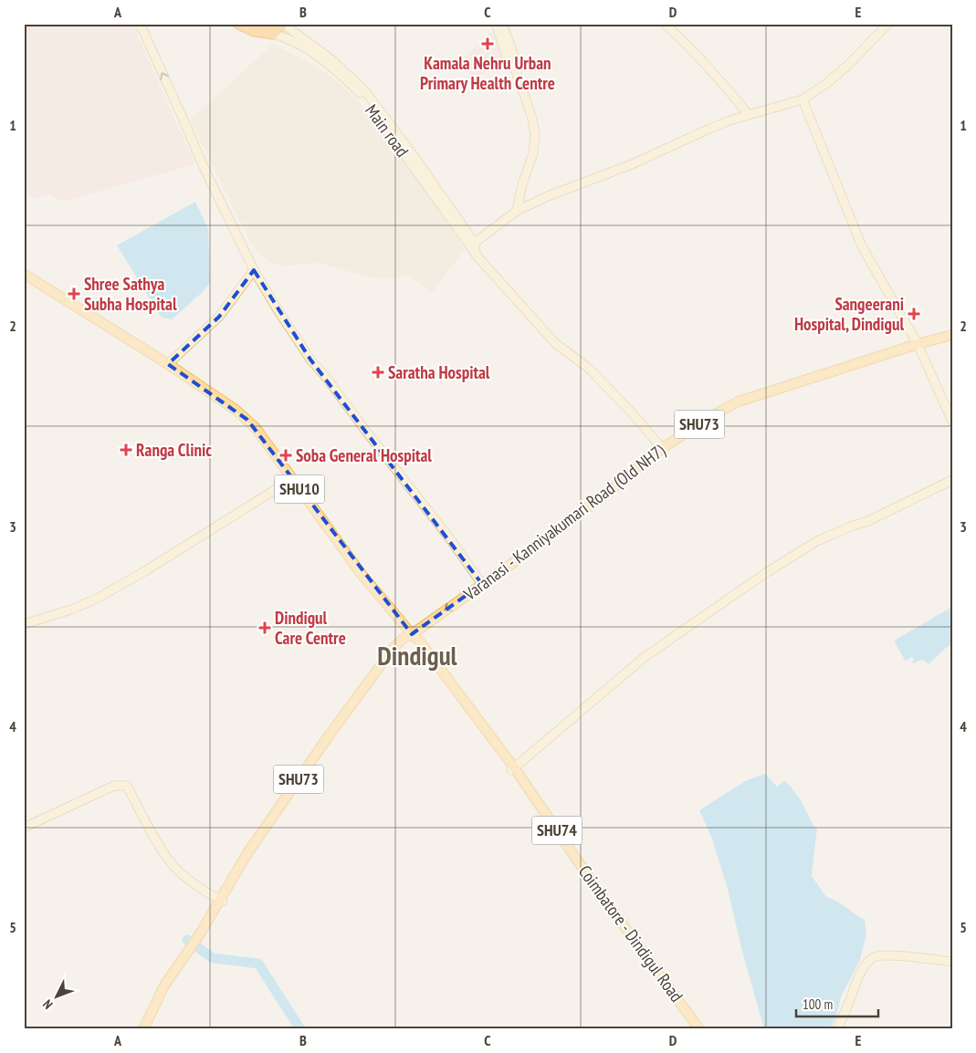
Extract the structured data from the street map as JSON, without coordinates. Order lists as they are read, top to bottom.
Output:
{
  "streets": {
    "main road": [
      "SHU73",
      "SHU10",
      "Varanasi - Kanniyakumari Road (Old NH7)",
      "SHU74",
      "Coimbatore - Dindigul Road"
    ],
    "street": ["Main road"]
  },
  "crossings": [
    ["Main road", "Varanasi - Kanniyakumari Road (Old NH7)"],
    ["SHU10", "Varanasi - Kanniyakumari Road (Old NH7)"],
    ["SHU10", "Coimbatore - Dindigul Road"],
    ["Varanasi - Kanniyakumari Road (Old NH7)", "Coimbatore - Dindigul Road"]
  ],
  "districts": ["Dindigul"],
  "places": {
    "health": [
      "Kamala Nehru Urban Primary Health Centre",
      "Shree Sathya Subha Hospital",
      "Sangeerani Hospital, Dindigul",
      "Saratha Hospital",
      "Ranga Clinic",
      "Soba General Hospital",
      "Dindigul Care Centre"
    ]
  },
  "scale_bar": "100 m",
  "north": "bottom left",
  "grid": {
    "columns": [
      "A",
      "B",
      "C",
      "D",
      "E"
    ],
    "rows": [
      "1",
      "2",
      "3",
      "4",
      "5"
    ]
  }
}
